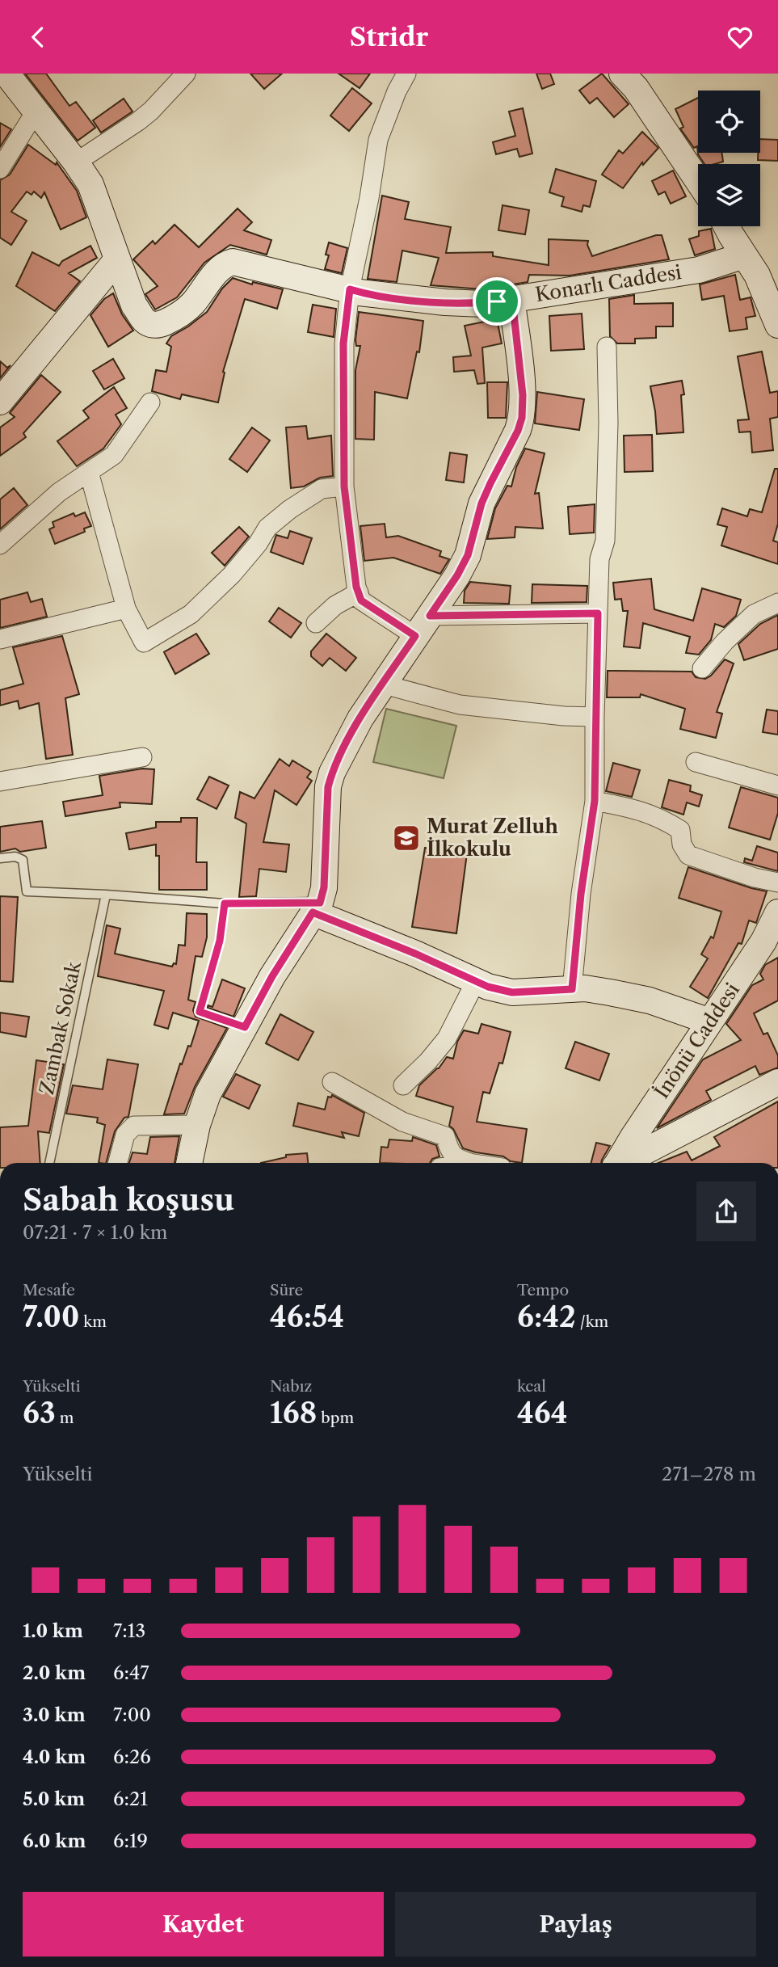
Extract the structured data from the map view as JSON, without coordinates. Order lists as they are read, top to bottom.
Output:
{
  "streets": {
    "street": ["Konarlı Caddesi", "İnönü Caddesi"],
    "lane": ["Zambak Sokak"]
  },
  "places": {
    "school or university": ["Murat Zelluh İlkokulu"]
  },
  "page": {
    "header": "Stridr",
    "heading": ["Sabah koşusu", "07:21 · 7 × 1.0 km"],
    "stats": [
      ["Mesafe", "7.00 km"],
      ["Süre", "46:54"],
      ["Tempo", "6:42 /km"],
      ["Yükselti", "63 m"],
      ["Nabız", "168 bpm"],
      ["kcal", "464"]
    ],
    "chart": ["Yükselti", "271–278 m"],
    "list": [
      {
        "name": "1.0 km",
        "note": "7:13"
      },
      {
        "name": "2.0 km",
        "note": "6:47"
      },
      {
        "name": "3.0 km",
        "note": "7:00"
      },
      {
        "name": "4.0 km",
        "note": "6:26"
      },
      {
        "name": "5.0 km",
        "note": "6:21"
      },
      {
        "name": "6.0 km",
        "note": "6:19"
      }
    ],
    "buttons": ["Kaydet", "Paylaş"]
  }
}
